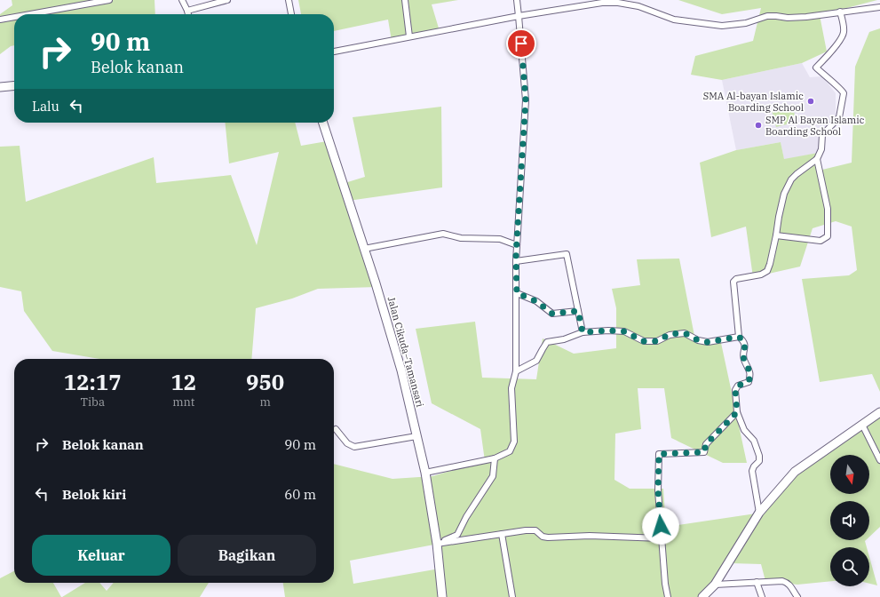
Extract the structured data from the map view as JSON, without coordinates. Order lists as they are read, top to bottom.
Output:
{
  "streets": {
    "street": ["Jalan Cikuda–Tamansari"]
  },
  "places": ["SMA Al-bayan Islamic Boarding School", "SMP Al Bayan Islamic Boarding School"],
  "north": "bottom",
  "page": {
    "turn": ["90 m", "Belok kanan"],
    "then": "Lalu",
    "eta": [
      "12:17",
      "Tiba",
      "12",
      "mnt",
      "950",
      "m"
    ],
    "list": [
      {
        "name": "Belok kanan",
        "value": "90 m"
      },
      {
        "name": "Belok kiri",
        "value": "60 m"
      }
    ],
    "buttons": ["Keluar", "Bagikan"]
  }
}
